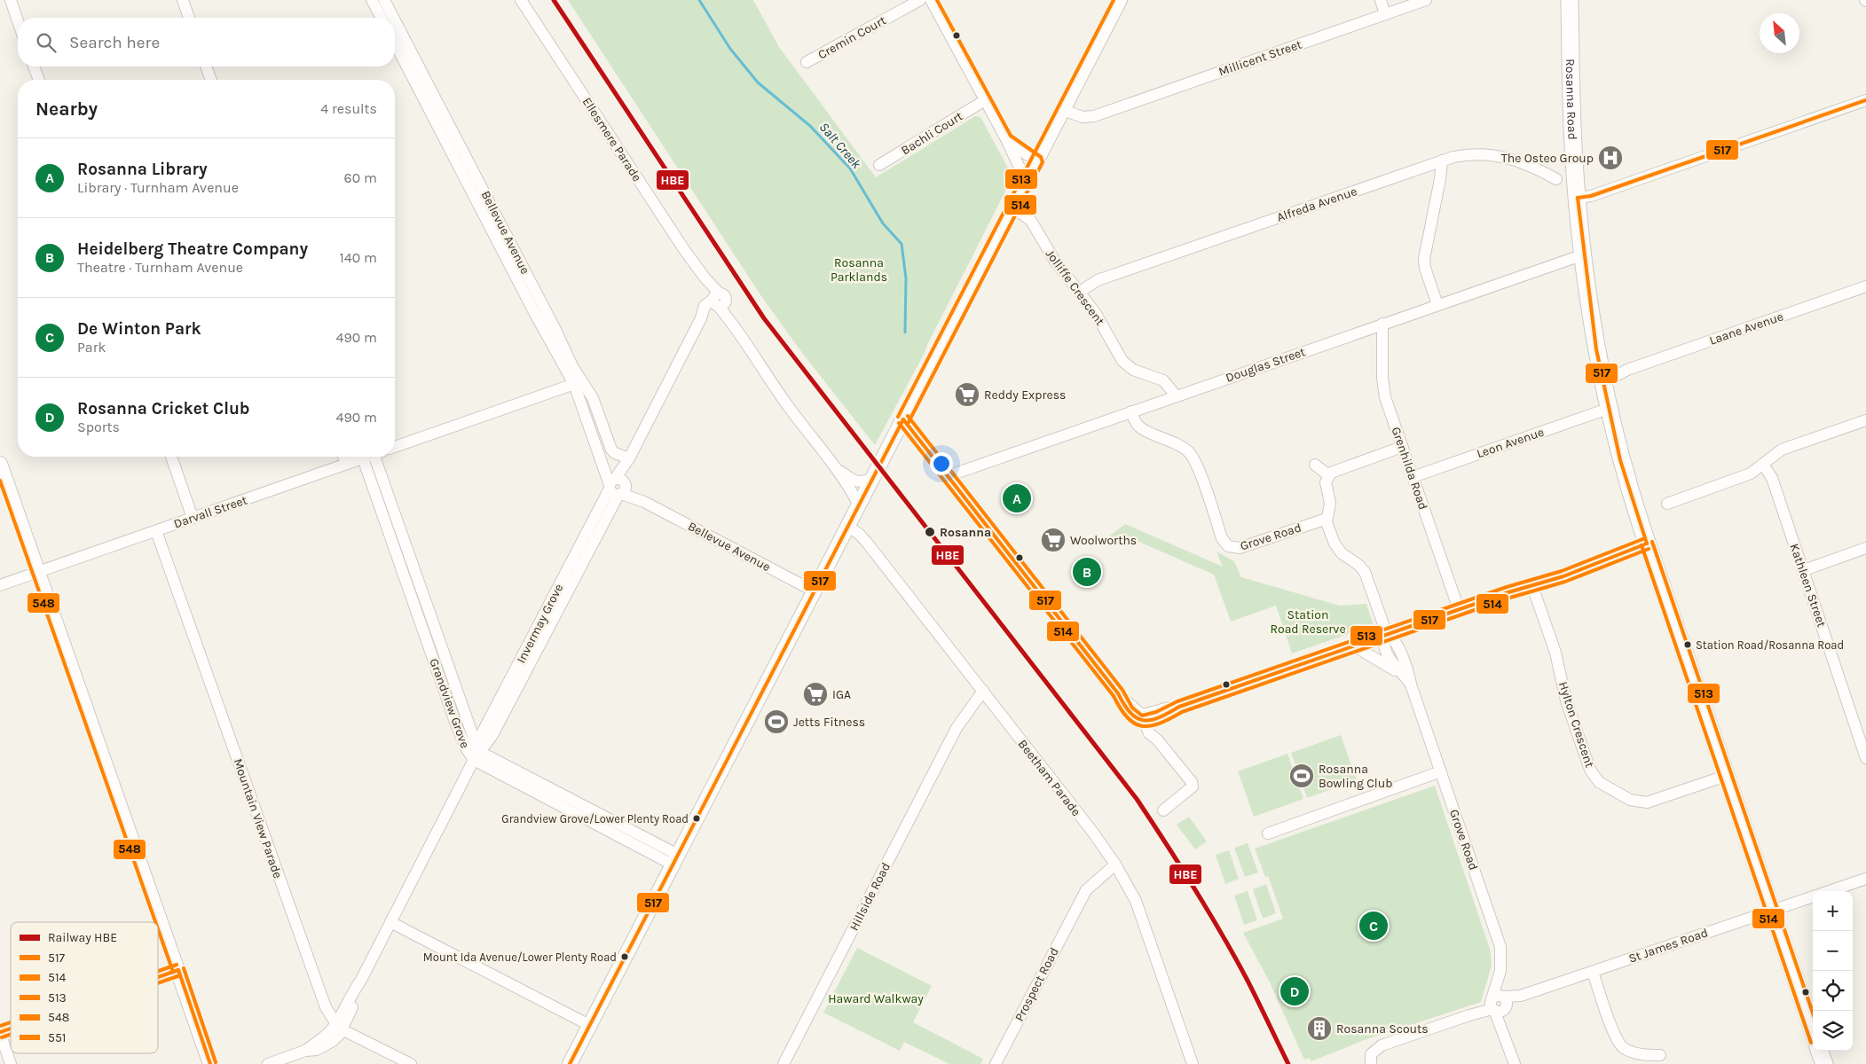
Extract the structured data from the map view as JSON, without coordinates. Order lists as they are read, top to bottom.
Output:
{
  "streets": {
    "highway": ["Rosanna Road"],
    "street": [
      "Cremin Court",
      "Millicent Street",
      "Bachli Court",
      "Ellesmere Parade",
      "Alfreda Avenue",
      "Bellevue Avenue",
      "Jolliffe Crescent",
      "Laane Avenue",
      "Douglas Street",
      "Leon Avenue",
      "Grenhilda Road",
      "Darvall Street",
      "Grove Road",
      "Kathleen Street",
      "Invermay Grove",
      "Grandview Grove",
      "Hylton Crescent",
      "Beetham Parade",
      "Mountain View Parade",
      "Hillside Road",
      "St James Road",
      "Prospect Road"
    ]
  },
  "crossings": [
    ["Rosanna Road", "Laane Avenue"],
    ["Rosanna Road", "Douglas Street"],
    ["Rosanna Road", "Leon Avenue"],
    ["Rosanna Road", "Hylton Crescent"],
    ["Rosanna Road", "St James Road"],
    ["Ellesmere Parade", "Invermay Grove"],
    ["Alfreda Avenue", "Jolliffe Crescent"],
    ["Bellevue Avenue", "Invermay Grove"],
    ["Jolliffe Crescent", "Douglas Street"],
    ["Douglas Street", "Grenhilda Road"],
    ["Douglas Street", "Grove Road"],
    ["Leon Avenue", "Grenhilda Road"],
    ["Darvall Street", "Grandview Grove"],
    ["Darvall Street", "Mountain View Parade"],
    ["Grove Road", "St James Road"],
    ["Invermay Grove", "Grandview Grove"],
    ["Invermay Grove", "Mountain View Parade"],
    ["Beetham Parade", "Hillside Road"],
    ["Beetham Parade", "Prospect Road"]
  ],
  "water": ["Salt Creek"],
  "parks": ["Rosanna Parklands", "Station Road Reserve", "Haward Walkway"],
  "places": {
    "hospital": ["The Osteo Group"],
    "supermarket": ["Reddy Express", "Woolworths", "IGA"],
    "other": [
      "Rosanna",
      "Station Road/Rosanna Road",
      "Grandview Grove/Lower Plenty Road",
      "Mount Ida Avenue/Lower Plenty Road"
    ],
    "sports": ["Jetts Fitness", "Rosanna Bowling Club"],
    "building": ["Rosanna Scouts"]
  },
  "lines": [
    "rail line HBE",
    "transit line 514",
    "transit line 513",
    "transit line 517",
    "transit line 548",
    "transit line 551"
  ],
  "legend": [
    "Railway HBE",
    "517",
    "514",
    "513",
    "548",
    "551"
  ],
  "north": "top left",
  "page": {
    "search": "Search here",
    "heading": ["Nearby", "4 results"],
    "list": [
      {
        "mark": "A",
        "name": "Rosanna Library",
        "note": "Library · Turnham Avenue",
        "value": "60 m"
      },
      {
        "mark": "B",
        "name": "Heidelberg Theatre Company",
        "note": "Theatre · Turnham Avenue",
        "value": "140 m"
      },
      {
        "mark": "C",
        "name": "De Winton Park",
        "note": "Park",
        "value": "490 m"
      },
      {
        "mark": "D",
        "name": "Rosanna Cricket Club",
        "note": "Sports",
        "value": "490 m"
      }
    ],
    "pins": [
      "A",
      "B",
      "C",
      "D"
    ],
    "map_buttons": ["+", "−"]
  }
}
